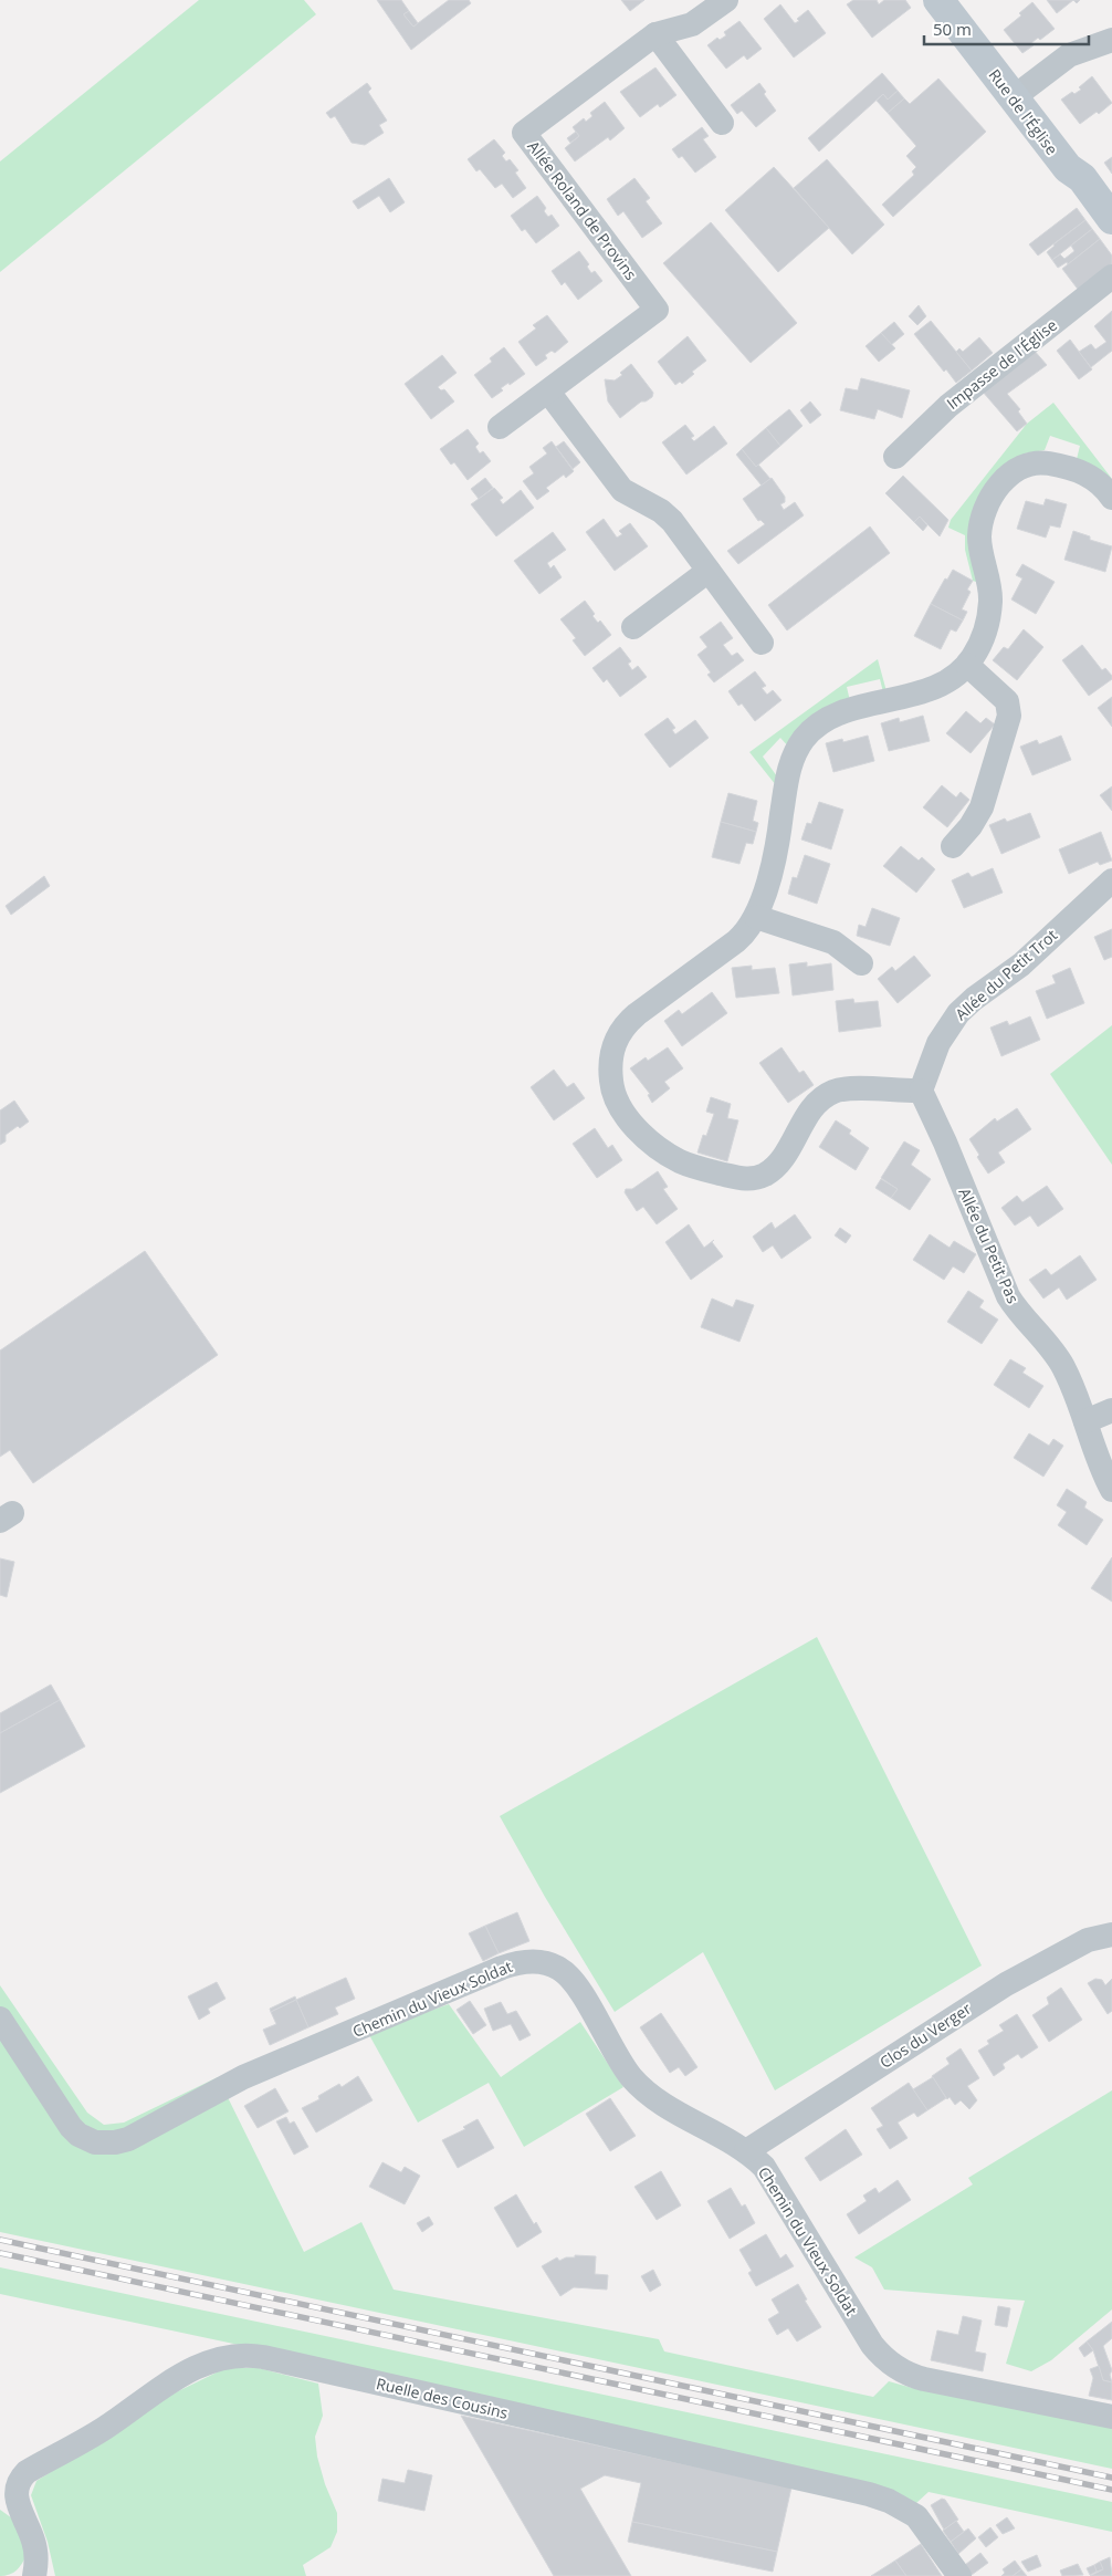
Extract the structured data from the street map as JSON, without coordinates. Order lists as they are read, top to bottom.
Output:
{
  "streets": {
    "street": [
      "Rue de l'Église",
      "Allée Roland de Provins",
      "Impasse de l'Église",
      "Allée du Petit Trot",
      "Allée du Petit Pas",
      "Chemin du Vieux Soldat",
      "Clos du Verger",
      "Ruelle des Cousins"
    ]
  },
  "crossings": [
    ["Allée du Petit Trot", "Allée du Petit Pas"],
    ["Chemin du Vieux Soldat", "Clos du Verger"]
  ],
  "scale_bar": "50 m"
}
